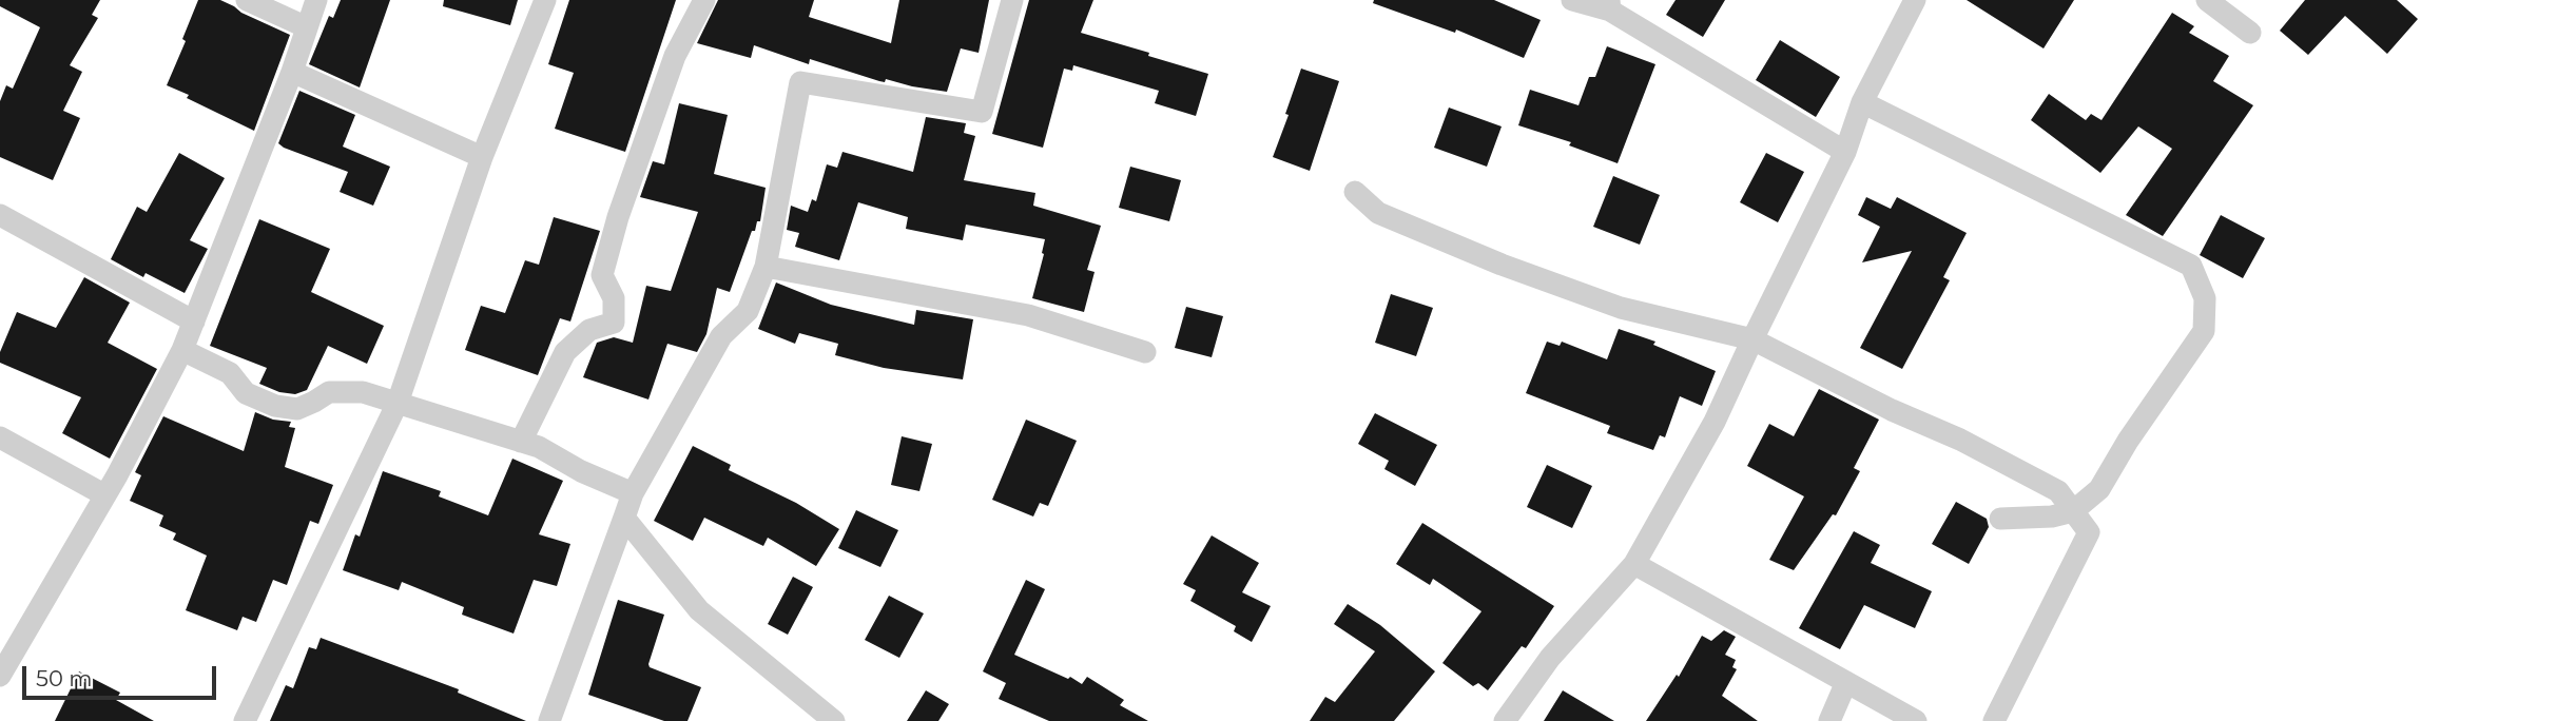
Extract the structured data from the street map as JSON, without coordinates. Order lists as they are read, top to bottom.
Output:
{
  "scale_bar": "50 m"
}
